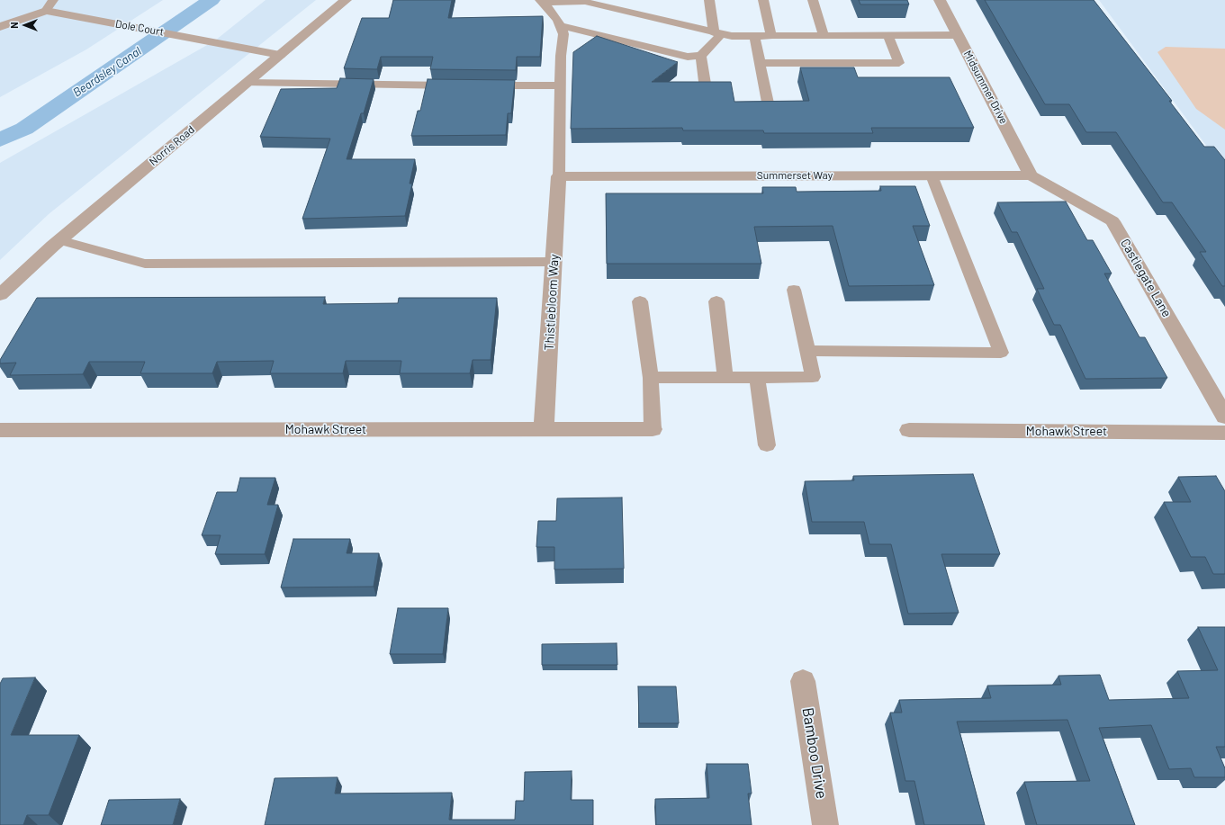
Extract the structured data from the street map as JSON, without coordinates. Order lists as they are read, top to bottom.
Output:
{
  "streets": {
    "street": [
      "Dole Court",
      "Midsummer Drive",
      "Norris Road",
      "Summerset Way",
      "Castlegate Lane",
      "Thistlebloom Way",
      "Mohawk Street",
      "Bamboo Drive"
    ]
  },
  "crossings": [
    ["Dole Court", "Norris Road"],
    ["Midsummer Drive", "Summerset Way"],
    ["Midsummer Drive", "Castlegate Lane"],
    ["Summerset Way", "Castlegate Lane"],
    ["Summerset Way", "Thistlebloom Way"],
    ["Thistlebloom Way", "Mohawk Street"]
  ],
  "water": ["Beardsley Canal"],
  "north": "left"
}
